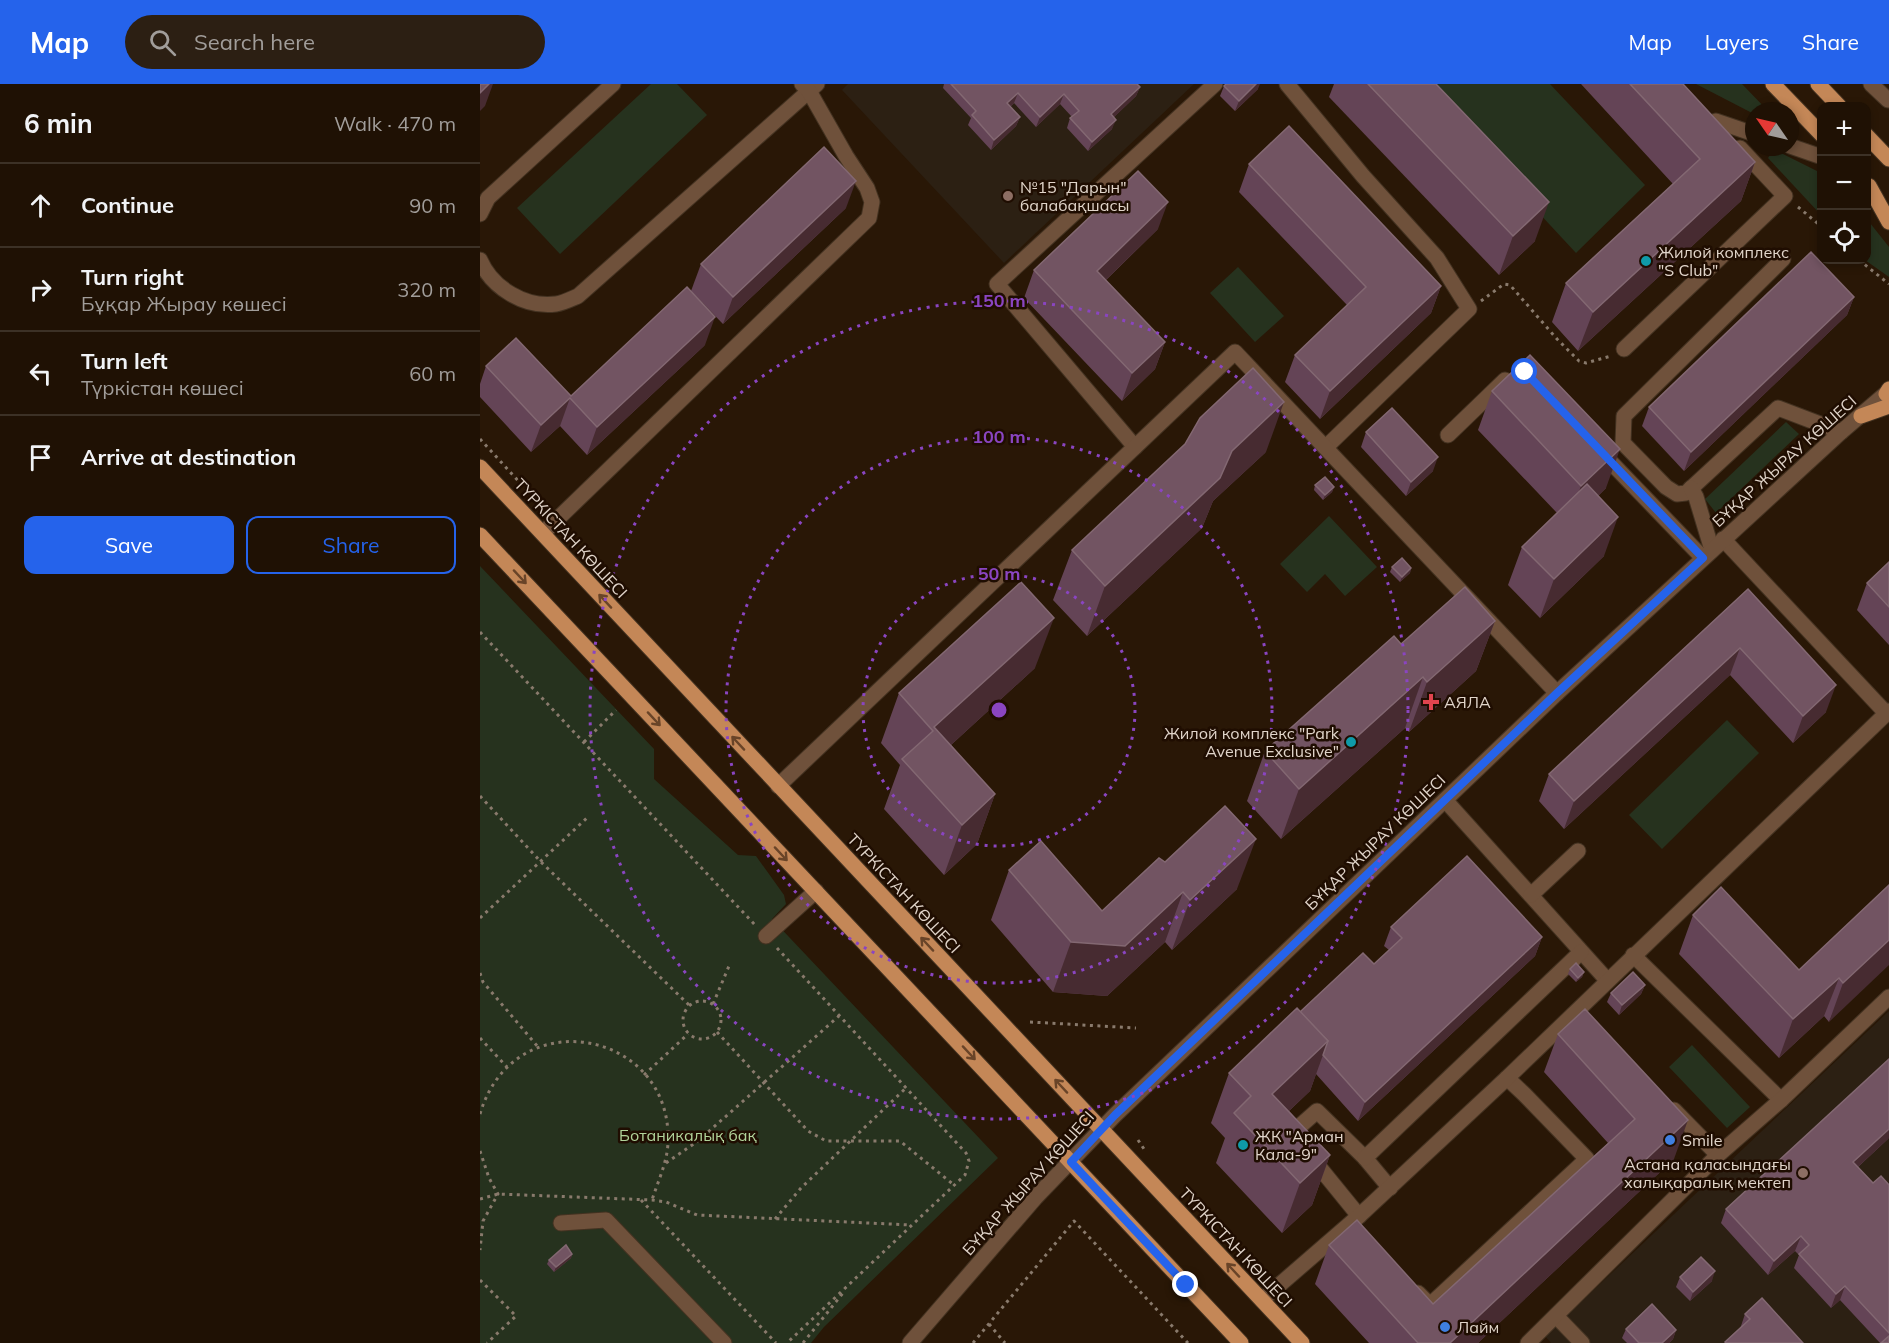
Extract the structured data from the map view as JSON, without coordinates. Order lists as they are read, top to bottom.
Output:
{
  "streets": {
    "main road": ["ТҮРКІСТАН КӨШЕСІ"],
    "street": ["БҰҚАР ЖЫРАУ КӨШЕСІ"]
  },
  "crossings": [
    ["БҰҚАР ЖЫРАУ КӨШЕСІ", "ТҮРКІСТАН КӨШЕСІ"]
  ],
  "parks": ["Ботаникалық бақ"],
  "places": {
    "other": [
      "№15 \"Дарын\" балабақшасы",
      "Жилой комплекс \"S Club\"",
      "Жилой комплекс \"Park Avenue Exclusive\"",
      "Smile",
      "ЖК \"Арман Кала-9\"",
      "Астана қаласындағы халықаралық мектеп",
      "Лайм"
    ],
    "health": ["АЯЛА"]
  },
  "north": "top left",
  "page": {
    "header": "Map",
    "search": "Search here",
    "nav": ["Map", "Layers", "Share"],
    "heading": ["6 min", "Walk · 470 m"],
    "map_buttons": ["+", "−"],
    "list": [
      ["Continue", "90 m"],
      ["Turn right", "Бұқар Жырау көшесі", "320 m"],
      ["Turn left", "Түркістан көшесі", "60 m"],
      "Arrive at destination"
    ],
    "buttons": ["Save", "Share"]
  },
  "rings": ["150 m", "100 m", "50 m"]
}
